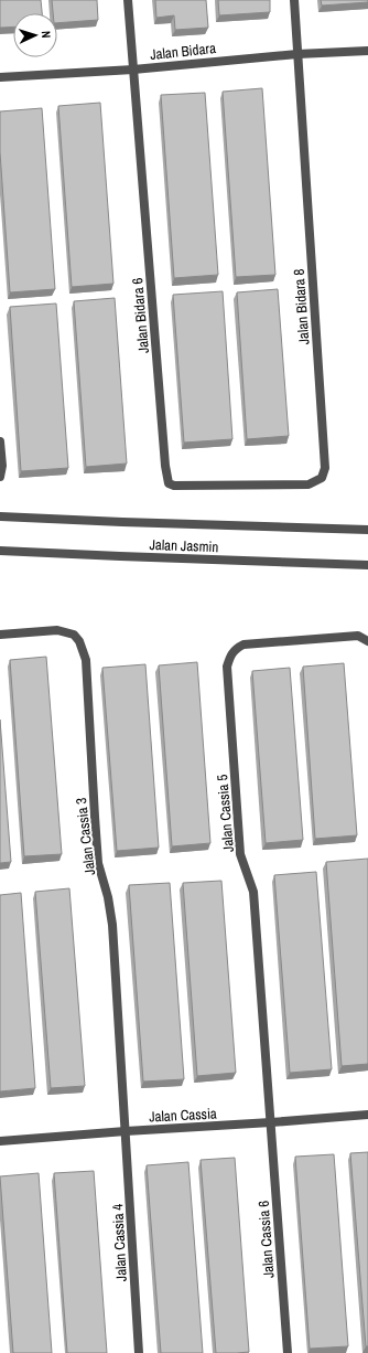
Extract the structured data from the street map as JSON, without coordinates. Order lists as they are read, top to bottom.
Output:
{
  "streets": {
    "street": [
      "Jalan Bidara",
      "Jalan Bidara 8",
      "Jalan Bidara 6",
      "Jalan Jasmin",
      "Jalan Cassia 5",
      "Jalan Cassia 3",
      "Jalan Cassia",
      "Jalan Cassia 6",
      "Jalan Cassia 4"
    ]
  },
  "crossings": [
    ["Jalan Bidara", "Jalan Bidara 8"],
    ["Jalan Bidara", "Jalan Bidara 6"],
    ["Jalan Bidara 8", "Jalan Bidara 6"],
    ["Jalan Cassia 5", "Jalan Cassia"],
    ["Jalan Cassia 5", "Jalan Cassia 6"],
    ["Jalan Cassia 3", "Jalan Cassia"],
    ["Jalan Cassia 3", "Jalan Cassia 4"],
    ["Jalan Cassia", "Jalan Cassia 6"],
    ["Jalan Cassia", "Jalan Cassia 4"]
  ],
  "north": "right"
}
